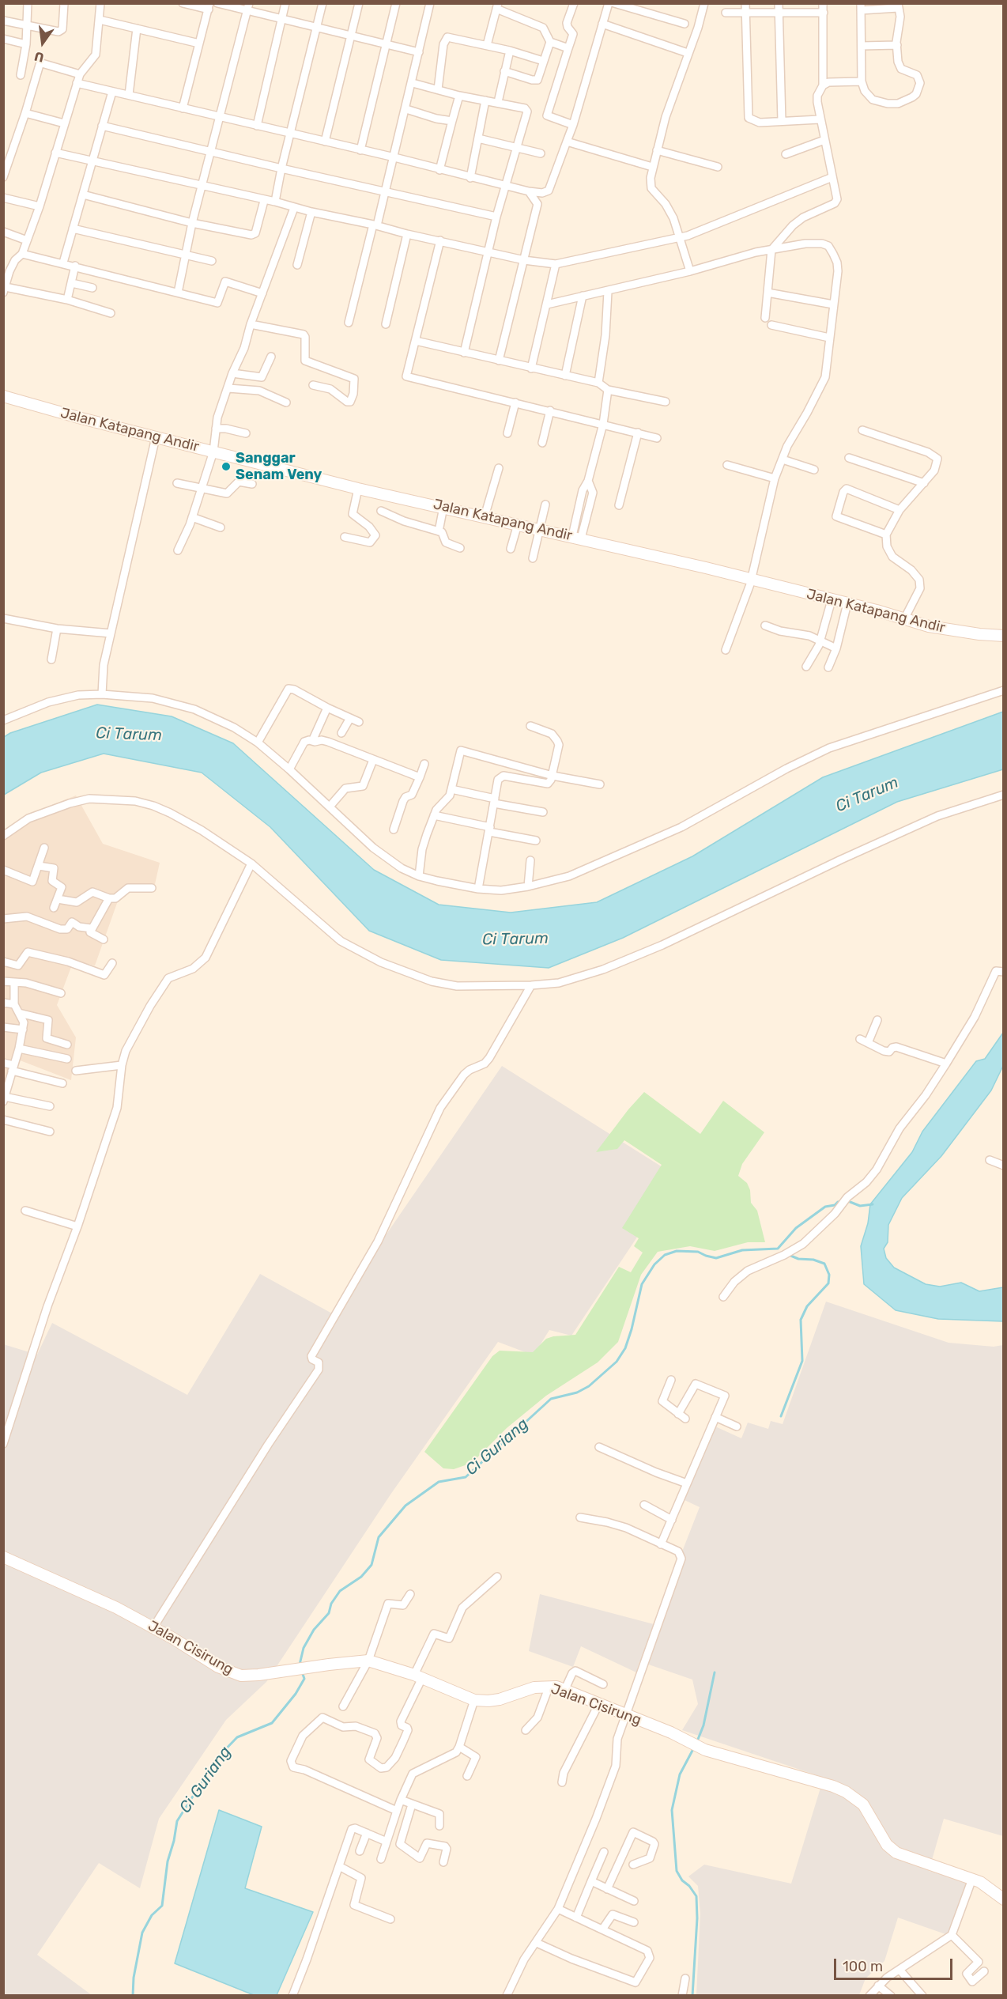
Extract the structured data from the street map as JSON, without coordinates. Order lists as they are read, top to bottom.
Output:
{
  "streets": {
    "main road": ["Jalan Katapang Andir", "Jalan Cisirung"]
  },
  "water": ["Ci Tarum", "Ci Guriang"],
  "places": ["Sanggar Senam Veny"],
  "scale_bar": "100 m",
  "north": "bottom"
}
